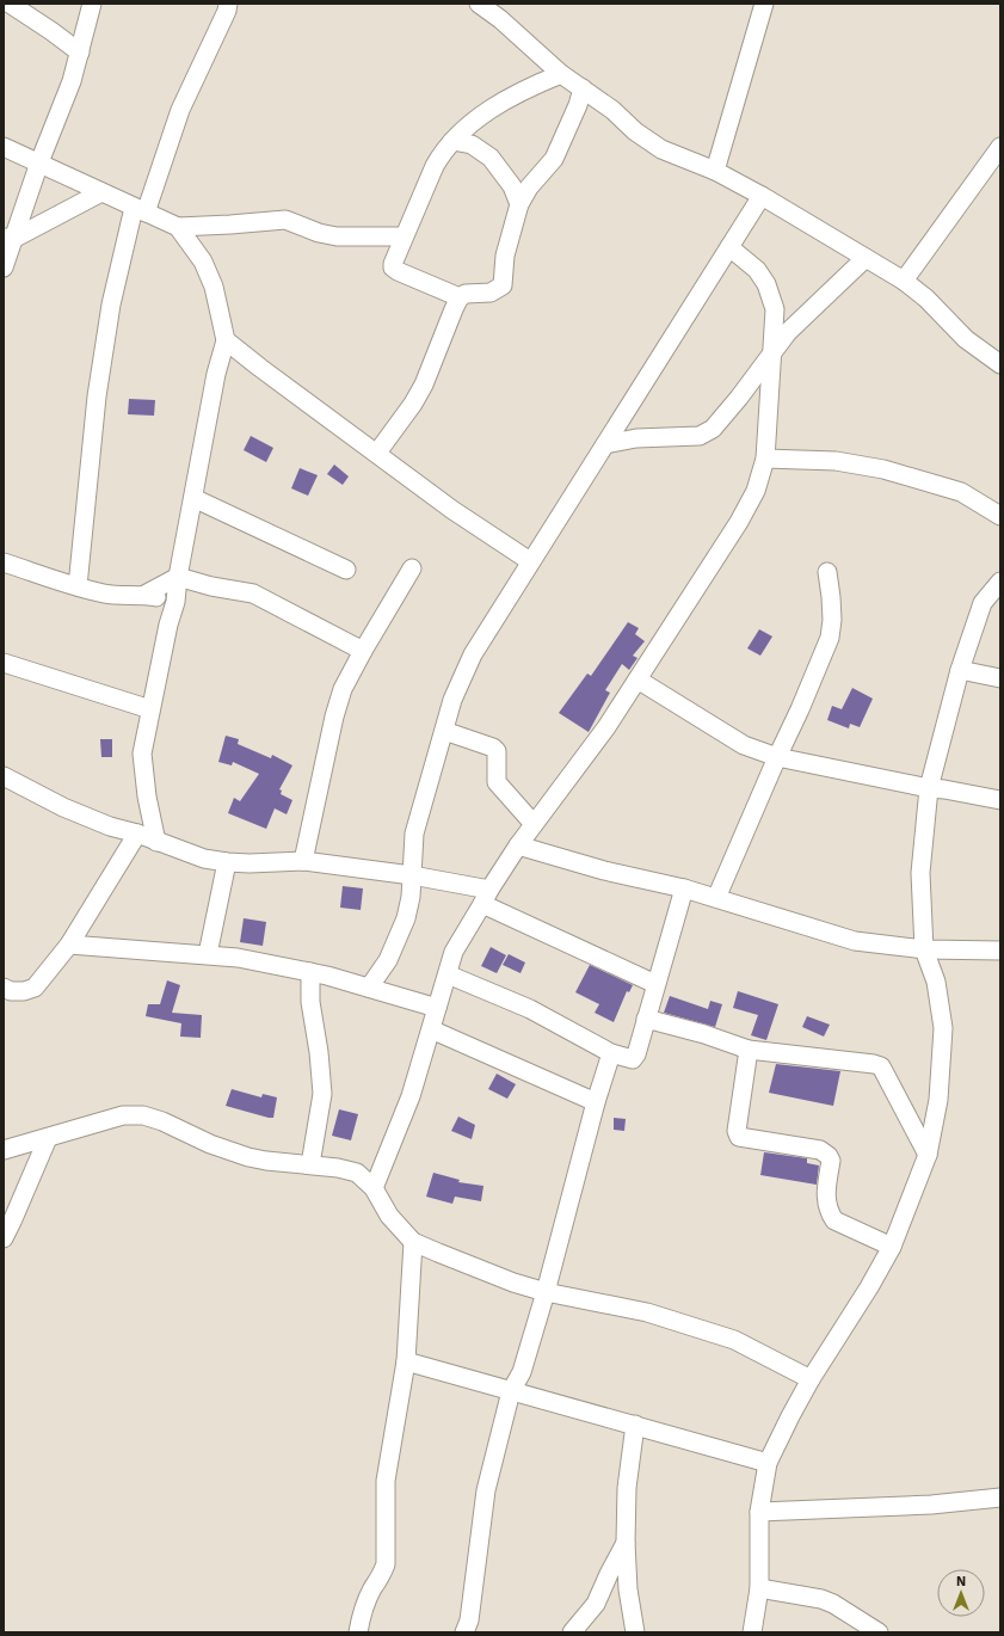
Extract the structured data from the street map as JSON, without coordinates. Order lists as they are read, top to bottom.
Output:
{
  "north": "top"
}
